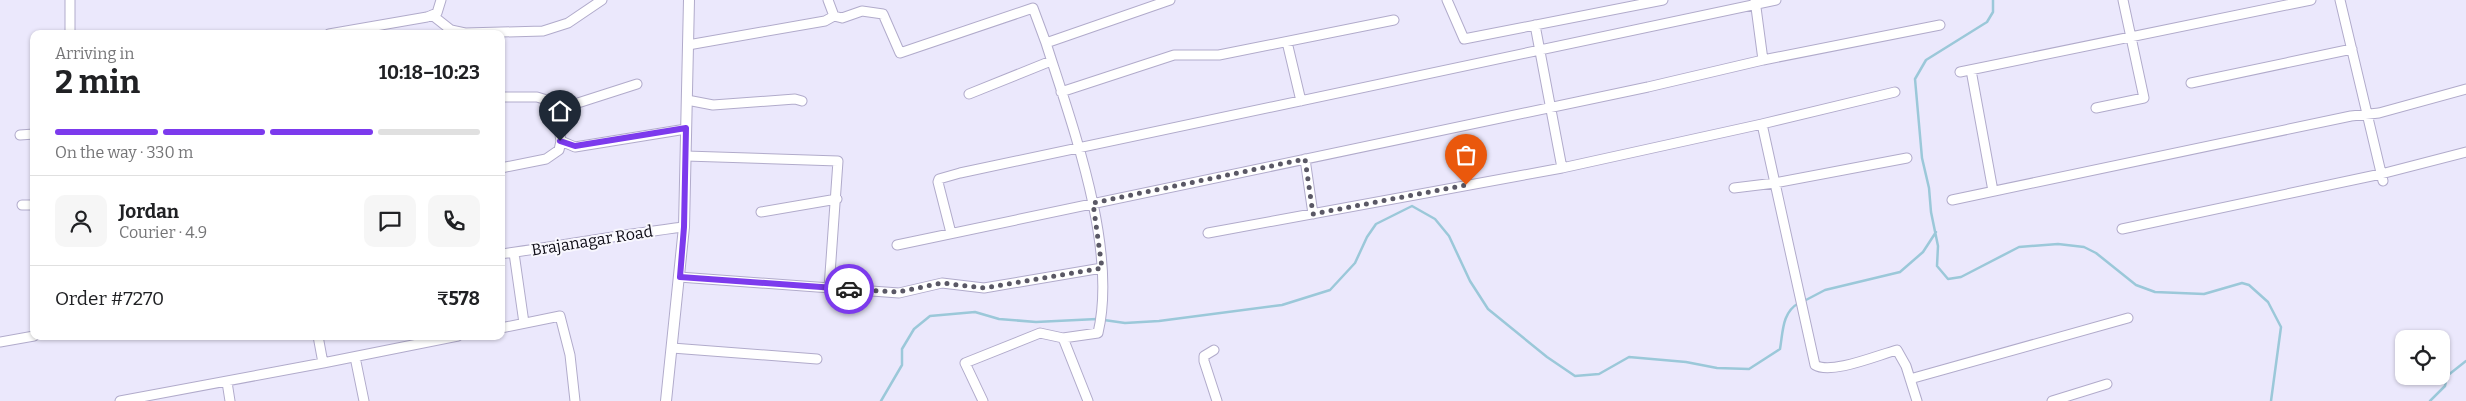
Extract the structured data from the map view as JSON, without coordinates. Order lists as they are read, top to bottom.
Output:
{
  "streets": {
    "street": ["Brajanagar Road"]
  },
  "page": {
    "heading": ["2 min", "Arriving in", "10:18–10:23"],
    "panel": [
      "Jordan",
      "Courier · 4.9",
      "Order #7270",
      "₹578"
    ],
    "bar": "On the way · 330 m"
  }
}
